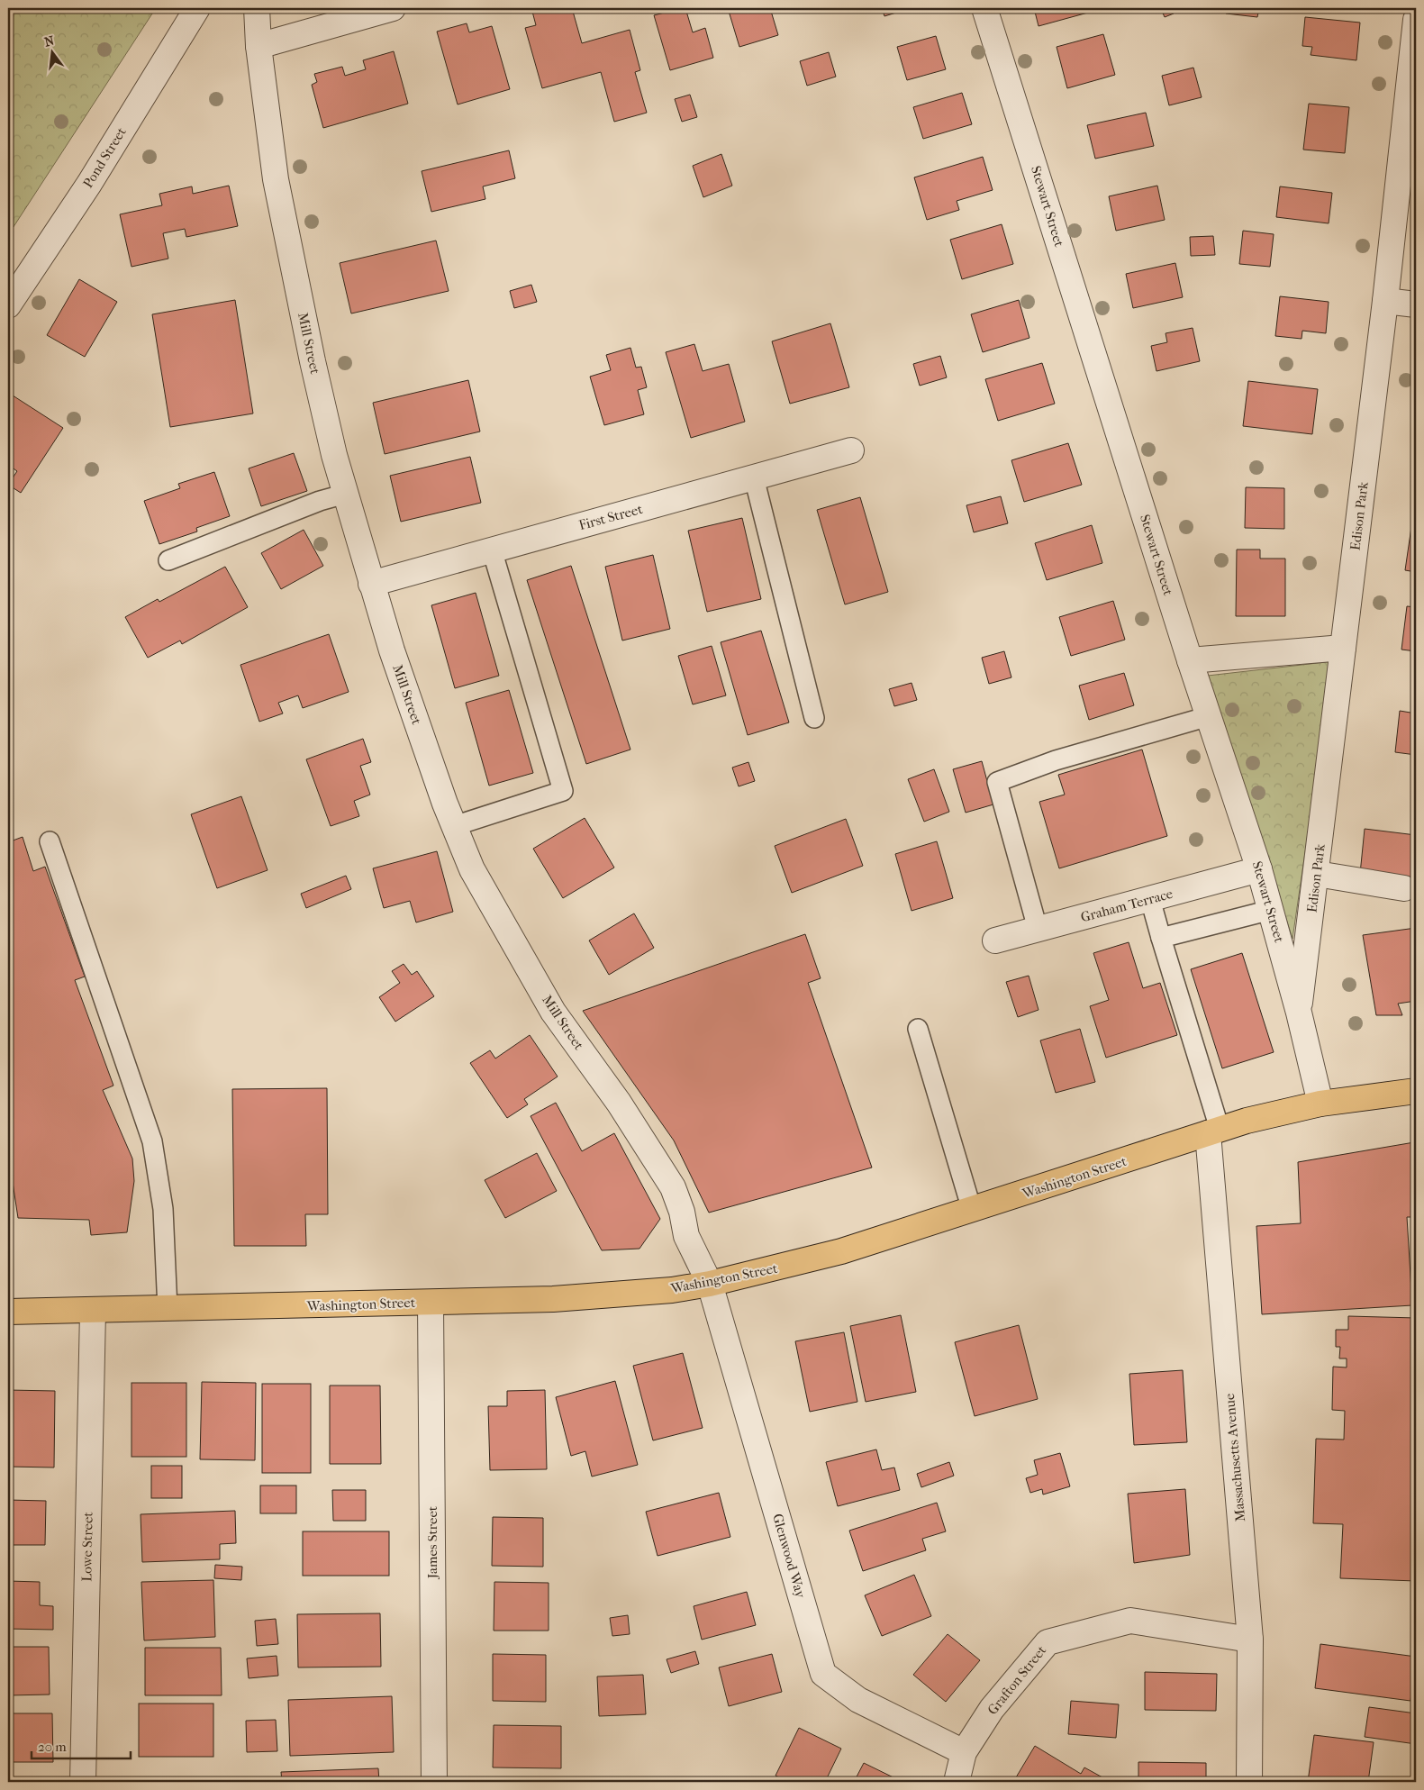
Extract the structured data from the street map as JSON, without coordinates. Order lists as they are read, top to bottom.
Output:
{
  "streets": {
    "main road": ["Washington Street"],
    "street": [
      "Pond Street",
      "Stewart Street",
      "Mill Street",
      "Edison Park",
      "First Street",
      "Graham Terrace",
      "Massachusetts Avenue",
      "James Street",
      "Lowe Street",
      "Glenwood Way",
      "Grafton Street"
    ]
  },
  "crossings": [
    ["Stewart Street", "Edison Park"],
    ["Stewart Street", "Graham Terrace"],
    ["Stewart Street", "Washington Street"],
    ["Mill Street", "First Street"],
    ["Mill Street", "Washington Street"],
    ["Mill Street", "Glenwood Way"],
    ["Washington Street", "Massachusetts Avenue"],
    ["Washington Street", "James Street"],
    ["Washington Street", "Lowe Street"],
    ["Washington Street", "Glenwood Way"],
    ["Massachusetts Avenue", "Grafton Street"],
    ["Glenwood Way", "Grafton Street"]
  ],
  "scale_bar": "20 m",
  "north": "top"
}
